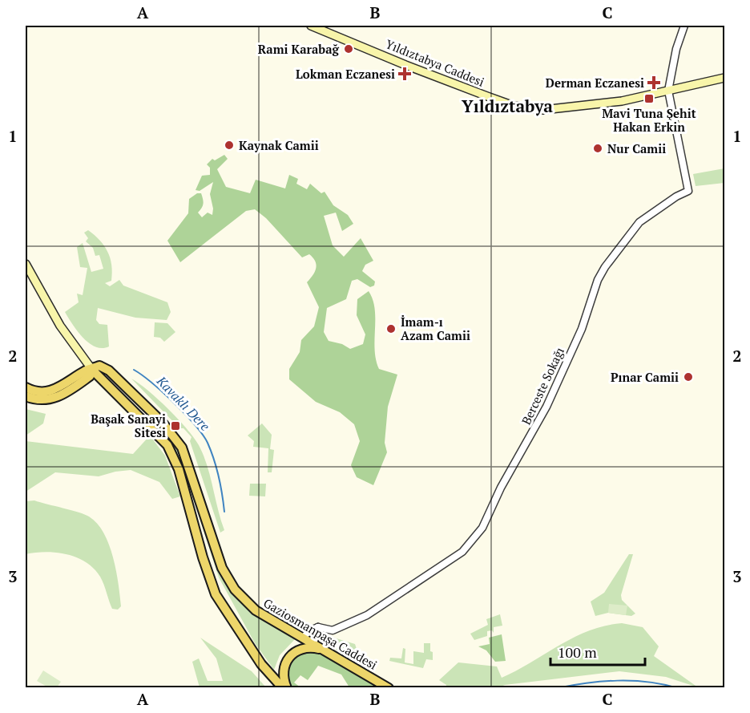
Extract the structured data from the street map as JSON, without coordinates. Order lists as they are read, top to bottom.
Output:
{
  "streets": {
    "main road": ["Yıldıztabya Caddesi", "Gaziosmanpaşa Caddesi"],
    "street": ["Berceste Sokağı"]
  },
  "crossings": [
    ["Yıldıztabya Caddesi", "Berceste Sokağı"]
  ],
  "districts": ["Yıldıztabya"],
  "water": ["Kavaklı Dere"],
  "places": {
    "other": [
      "Rami Karabağ",
      "Kaynak Camii",
      "Nur Camii",
      "İmam-ı Azam Camii",
      "Pınar Camii"
    ],
    "health": ["Lokman Eczanesi", "Derman Eczanesi"],
    "transit": ["Mavi Tuna Şehit Hakan Erkin", "Başak Sanayi Sitesi"]
  },
  "scale_bar": "100 m",
  "grid": {
    "columns": ["A", "B", "C"],
    "rows": ["1", "2", "3"]
  }
}
